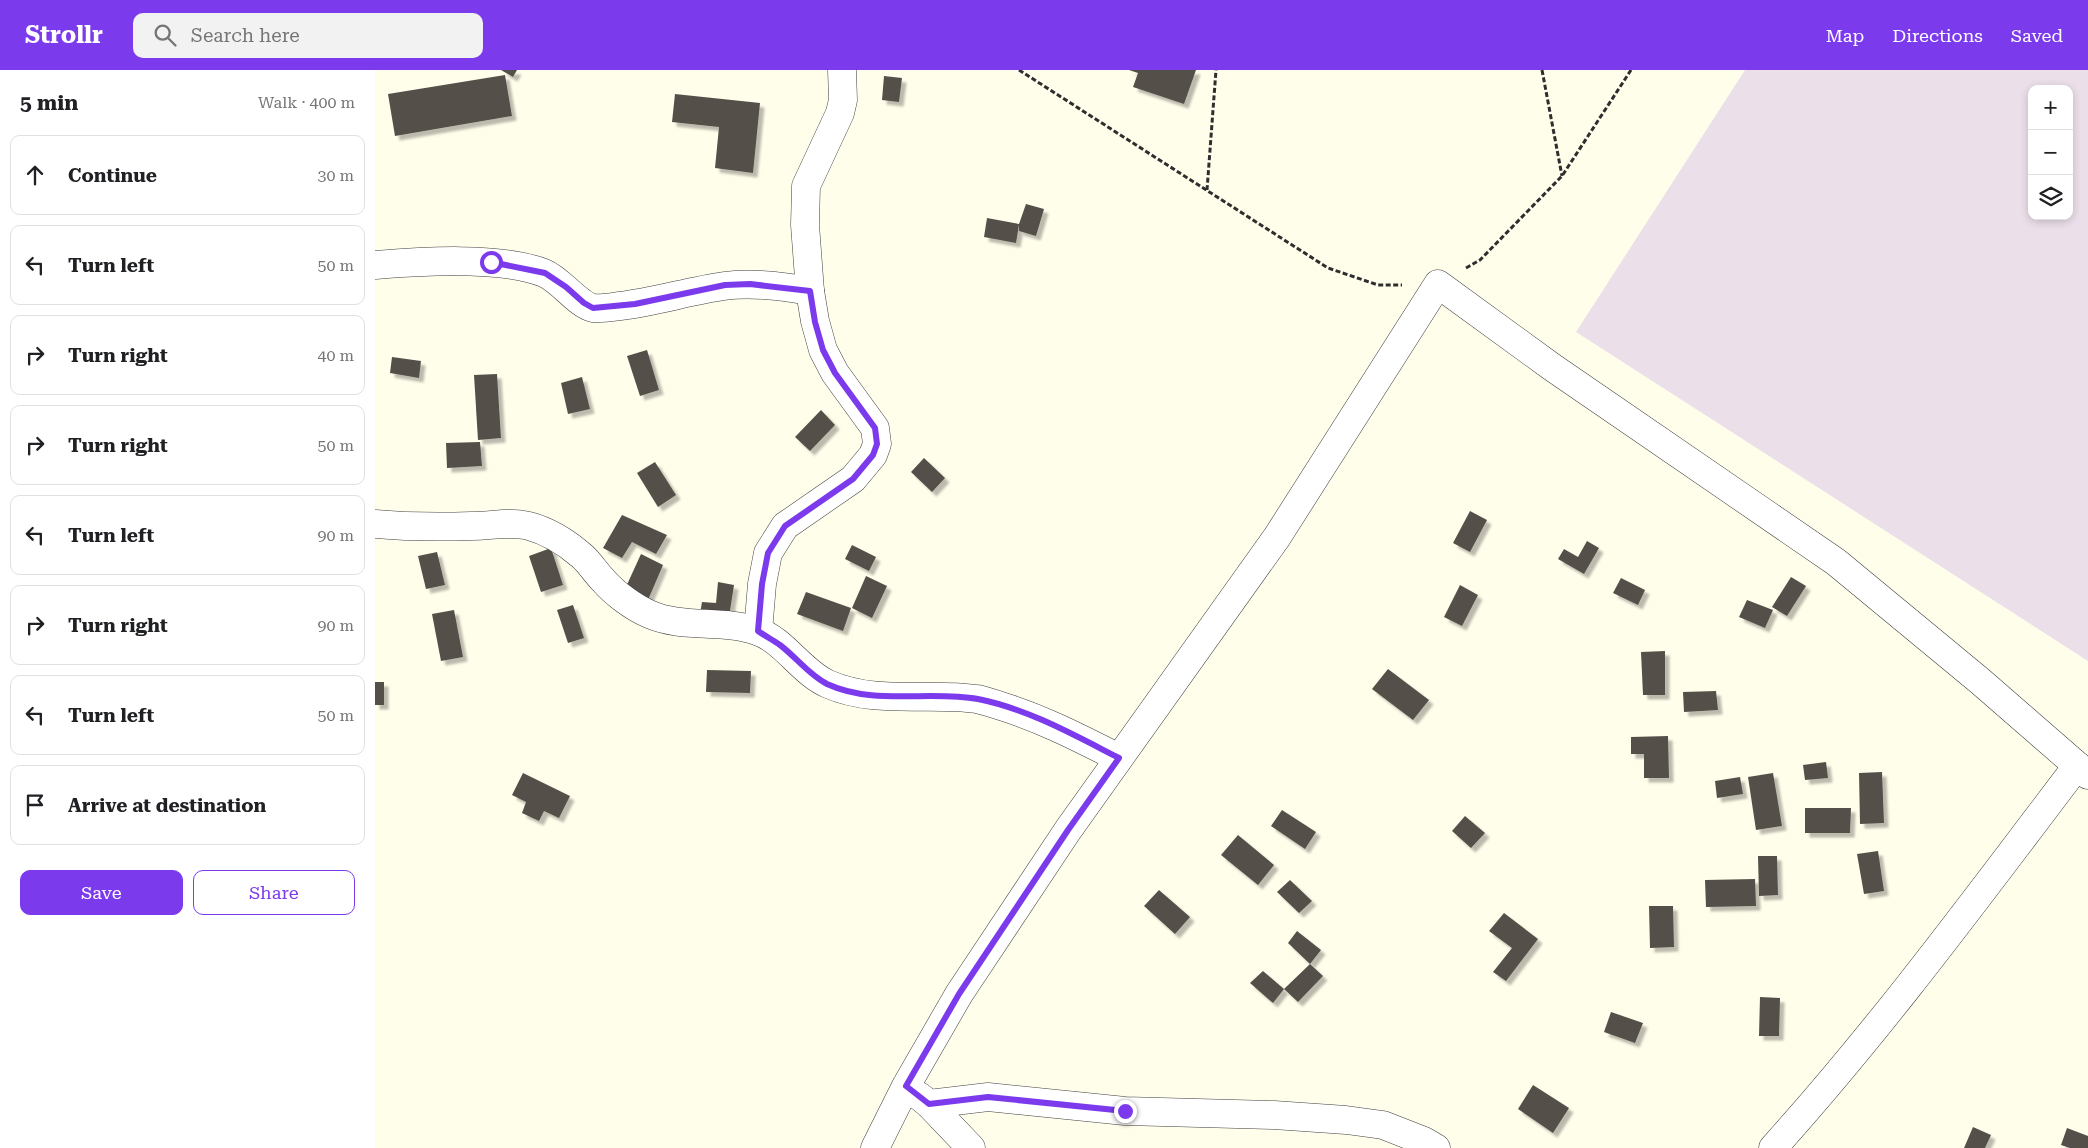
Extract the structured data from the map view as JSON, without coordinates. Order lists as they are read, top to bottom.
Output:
{
  "page": {
    "header": "Strollr",
    "search": "Search here",
    "nav": ["Map", "Directions", "Saved"],
    "heading": ["5 min", "Walk · 400 m"],
    "map_buttons": ["+", "−"],
    "list": [
      ["Continue", "30 m"],
      ["Turn left", "50 m"],
      ["Turn right", "40 m"],
      ["Turn right", "50 m"],
      ["Turn left", "90 m"],
      ["Turn right", "90 m"],
      ["Turn left", "50 m"],
      "Arrive at destination"
    ],
    "buttons": ["Save", "Share"]
  }
}
